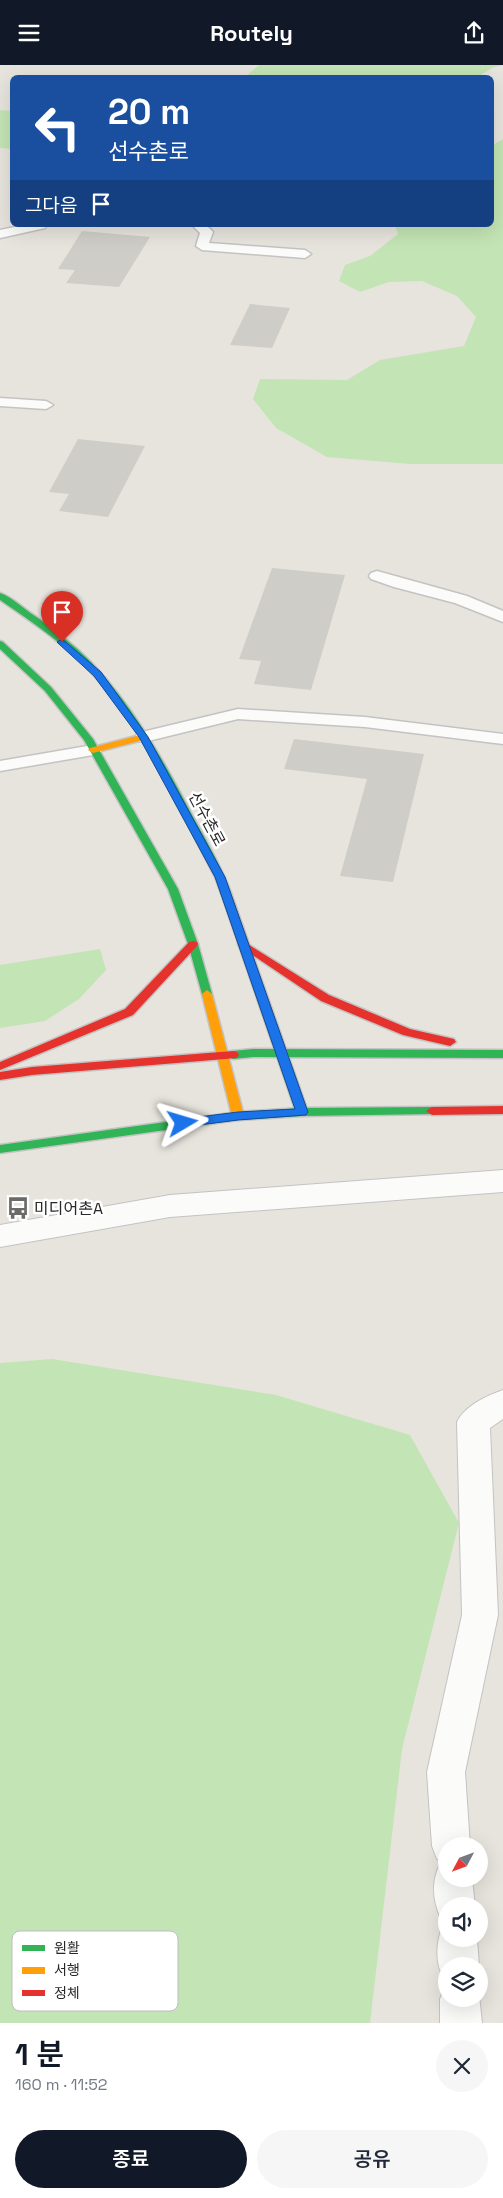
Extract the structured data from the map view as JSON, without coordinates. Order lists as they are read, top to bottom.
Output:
{
  "streets": {
    "street": ["선수촌로"]
  },
  "places": {
    "bus stop": ["미디어촌A"]
  },
  "legend": ["원활", "서행", "정체"],
  "north": "bottom left",
  "page": {
    "header": "Routely",
    "turn": ["20 m", "선수촌로"],
    "then": "그다음",
    "heading": ["1 분", "160 m · 11:52"],
    "buttons": ["종료", "공유"]
  }
}
